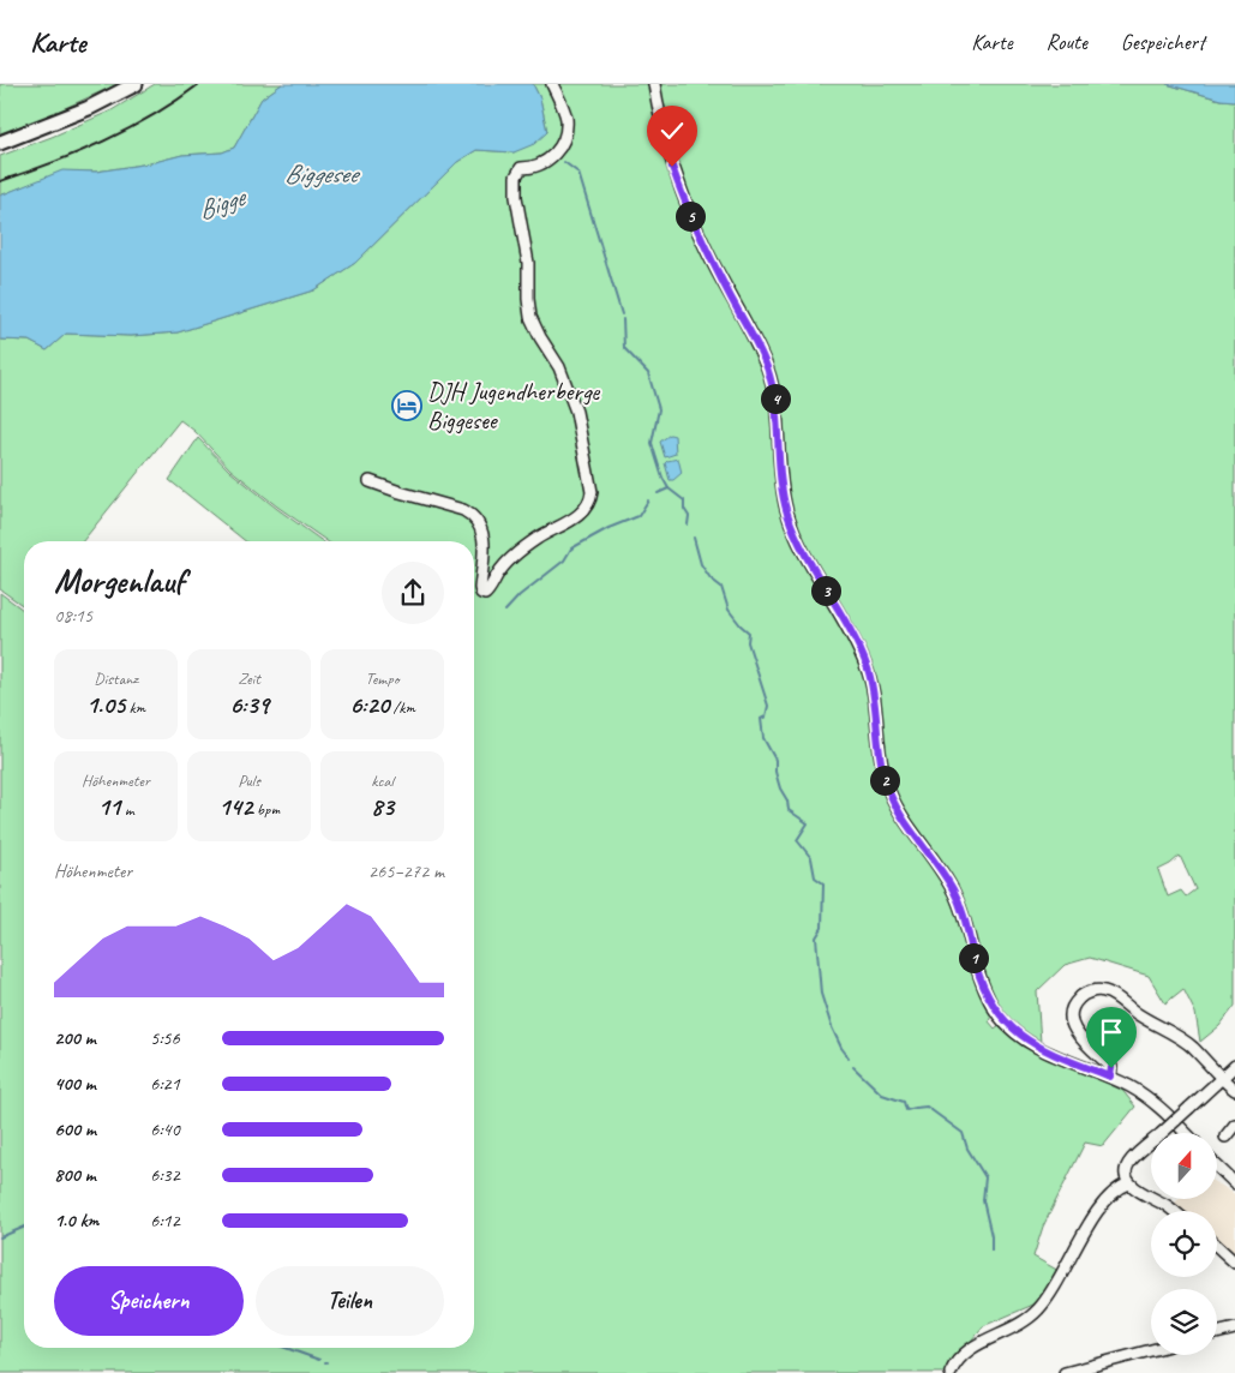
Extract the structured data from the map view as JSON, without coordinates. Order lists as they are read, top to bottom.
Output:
{
  "water": ["Biggesee", "Bigge"],
  "places": {
    "hotel": ["DJH Jugendherberge Biggesee"]
  },
  "north": "top",
  "page": {
    "header": "Karte",
    "nav": ["Karte", "Route", "Gespeichert"],
    "pins": [
      "5",
      "4",
      "3",
      "2",
      "1"
    ],
    "heading": ["Morgenlauf", "08:15"],
    "stats": [
      ["Distanz", "1.05 km"],
      ["Zeit", "6:39"],
      ["Tempo", "6:20 /km"],
      ["Höhenmeter", "11 m"],
      ["Puls", "142 bpm"],
      ["kcal", "83"]
    ],
    "chart": ["Höhenmeter", "265–272 m"],
    "list": [
      {
        "name": "200 m",
        "note": "5:56"
      },
      {
        "name": "400 m",
        "note": "6:21"
      },
      {
        "name": "600 m",
        "note": "6:40"
      },
      {
        "name": "800 m",
        "note": "6:32"
      },
      {
        "name": "1.0 km",
        "note": "6:12"
      }
    ],
    "buttons": ["Speichern", "Teilen"]
  }
}
